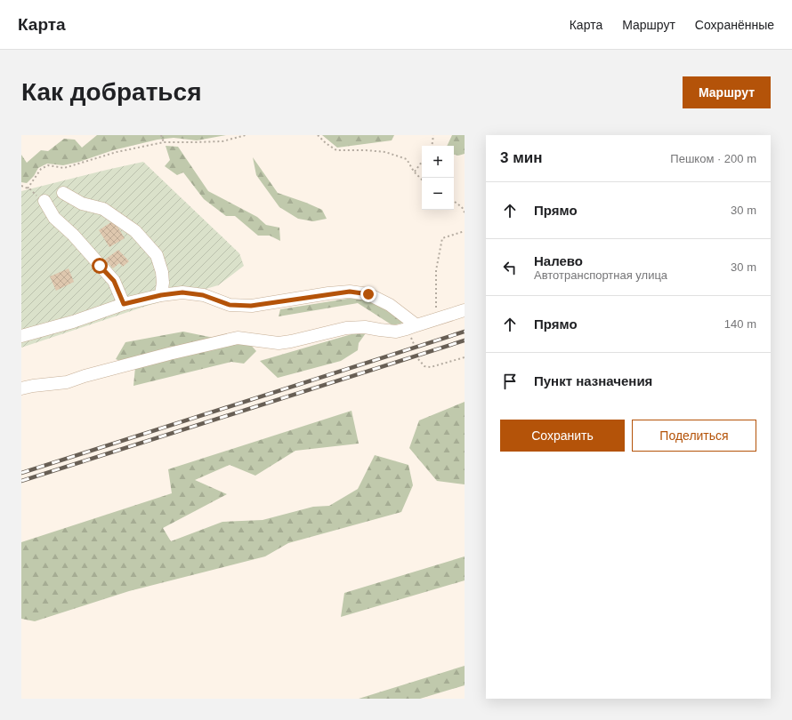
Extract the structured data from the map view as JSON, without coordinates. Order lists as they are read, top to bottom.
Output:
{
  "page": {
    "header": "Карта",
    "nav": ["Карта", "Маршрут", "Сохранённые"],
    "buttons": [
      "Маршрут",
      ["Сохранить", "Поделиться"]
    ],
    "title": "Как добраться",
    "heading": ["3 мин", "Пешком · 200 m"],
    "map_buttons": ["+", "−"],
    "list": [
      ["Прямо", "30 m"],
      ["Налево", "Автотранспортная улица", "30 m"],
      ["Прямо", "140 m"],
      "Пункт назначения"
    ]
  }
}
